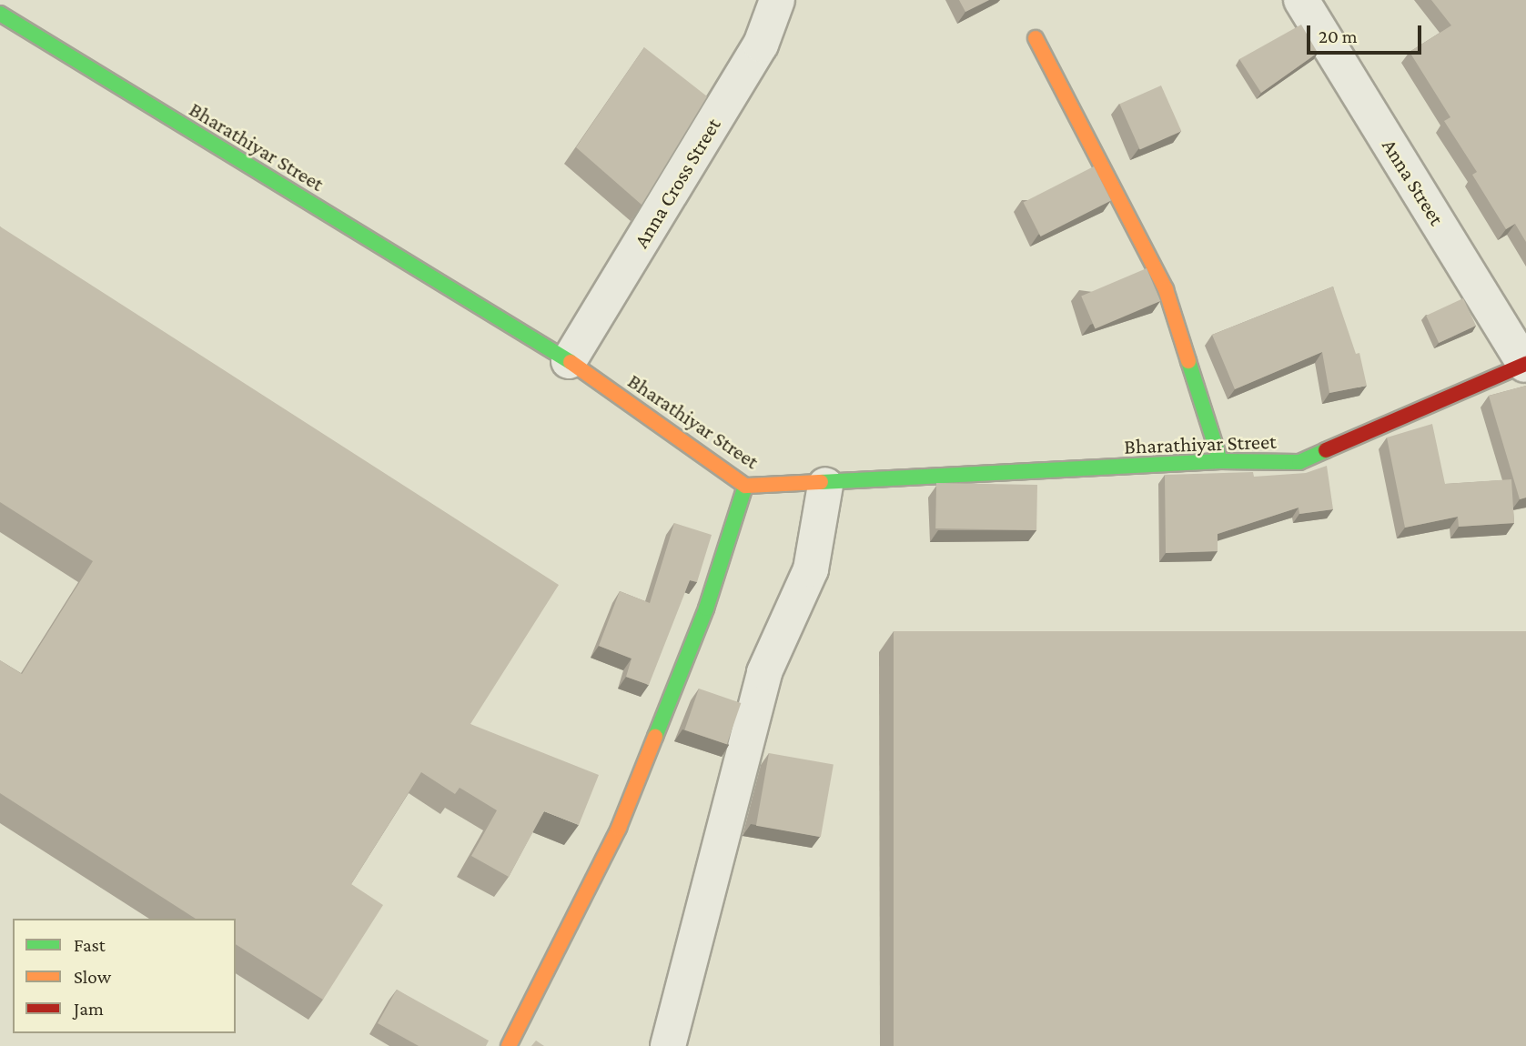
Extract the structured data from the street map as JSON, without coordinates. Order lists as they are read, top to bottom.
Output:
{
  "streets": {
    "street": ["Bharathiyar Street", "Anna Street", "Anna Cross Street"]
  },
  "crossings": [
    ["Bharathiyar Street", "Anna Street"],
    ["Bharathiyar Street", "Anna Cross Street"]
  ],
  "legend": ["Fast", "Slow", "Jam"],
  "scale_bar": "20 m"
}
